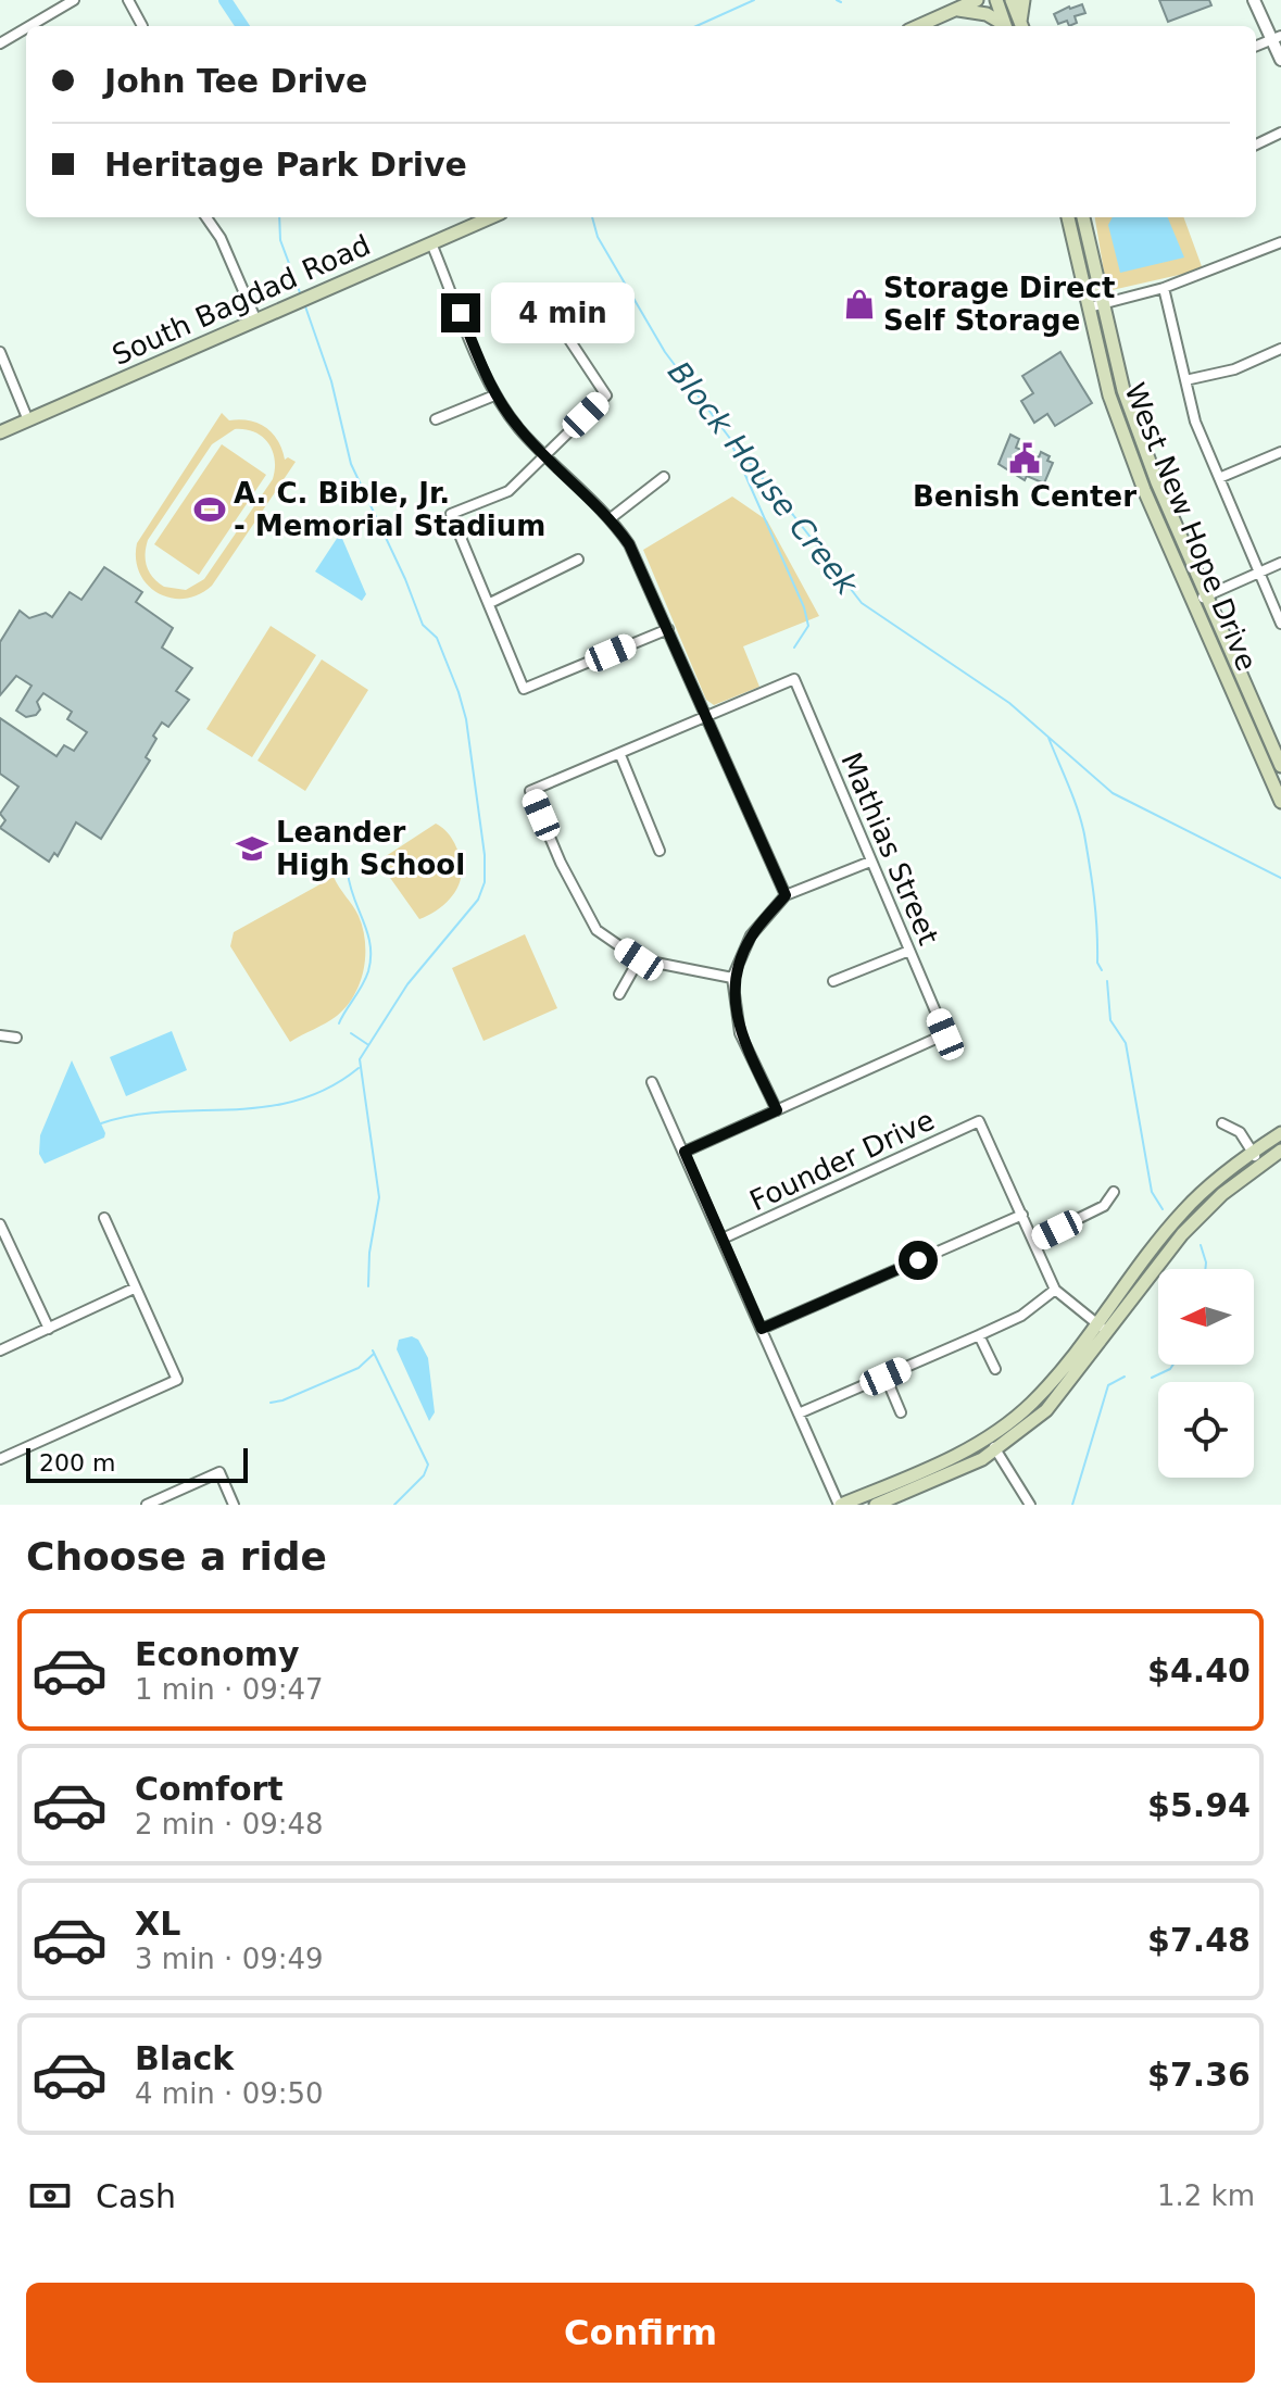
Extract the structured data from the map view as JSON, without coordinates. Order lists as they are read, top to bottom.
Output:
{
  "streets": {
    "main road": ["South Bagdad Road", "West New Hope Drive"],
    "street": ["Mathias Street", "Founder Drive"]
  },
  "water": ["Block House Creek"],
  "places": {
    "shop": ["Storage Direct Self Storage"],
    "public building": ["Benish Center"],
    "sports": ["A. C. Bible, Jr. - Memorial Stadium"],
    "school or university": ["Leander High School"]
  },
  "scale_bar": "200 m",
  "north": "left",
  "page": {
    "banner": ["John Tee Drive", "Heritage Park Drive"],
    "bubble": "4 min",
    "scale": "200 m",
    "heading": "Choose a ride",
    "list": [
      {
        "name": "Economy",
        "note": "1 min · 09:47",
        "value": "$4.40"
      },
      {
        "name": "Comfort",
        "note": "2 min · 09:48",
        "value": "$5.94"
      },
      {
        "name": "XL",
        "note": "3 min · 09:49",
        "value": "$7.48"
      },
      {
        "name": "Black",
        "note": "4 min · 09:50",
        "value": "$7.36"
      }
    ],
    "pay": ["Cash", "1.2 km"],
    "buttons": "Confirm"
  }
}
